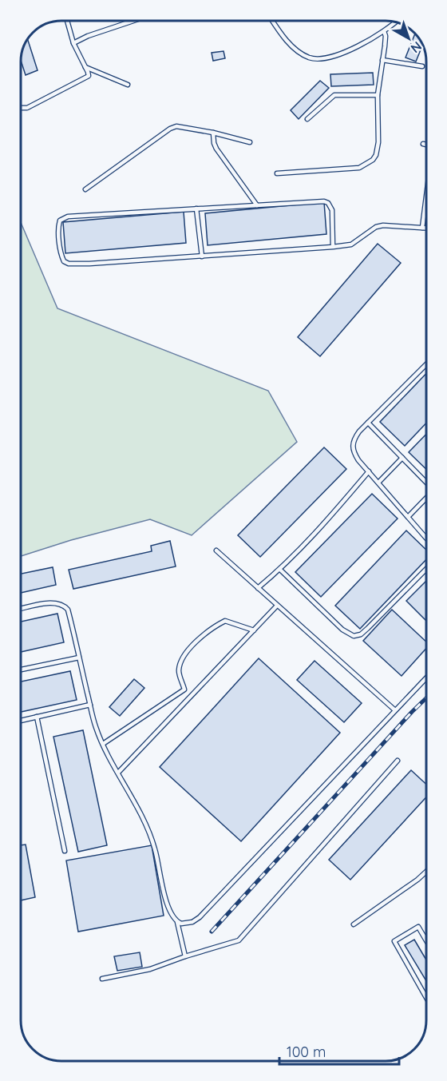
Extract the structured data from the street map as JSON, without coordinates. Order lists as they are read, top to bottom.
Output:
{
  "scale_bar": "100 m",
  "north": "bottom right"
}
